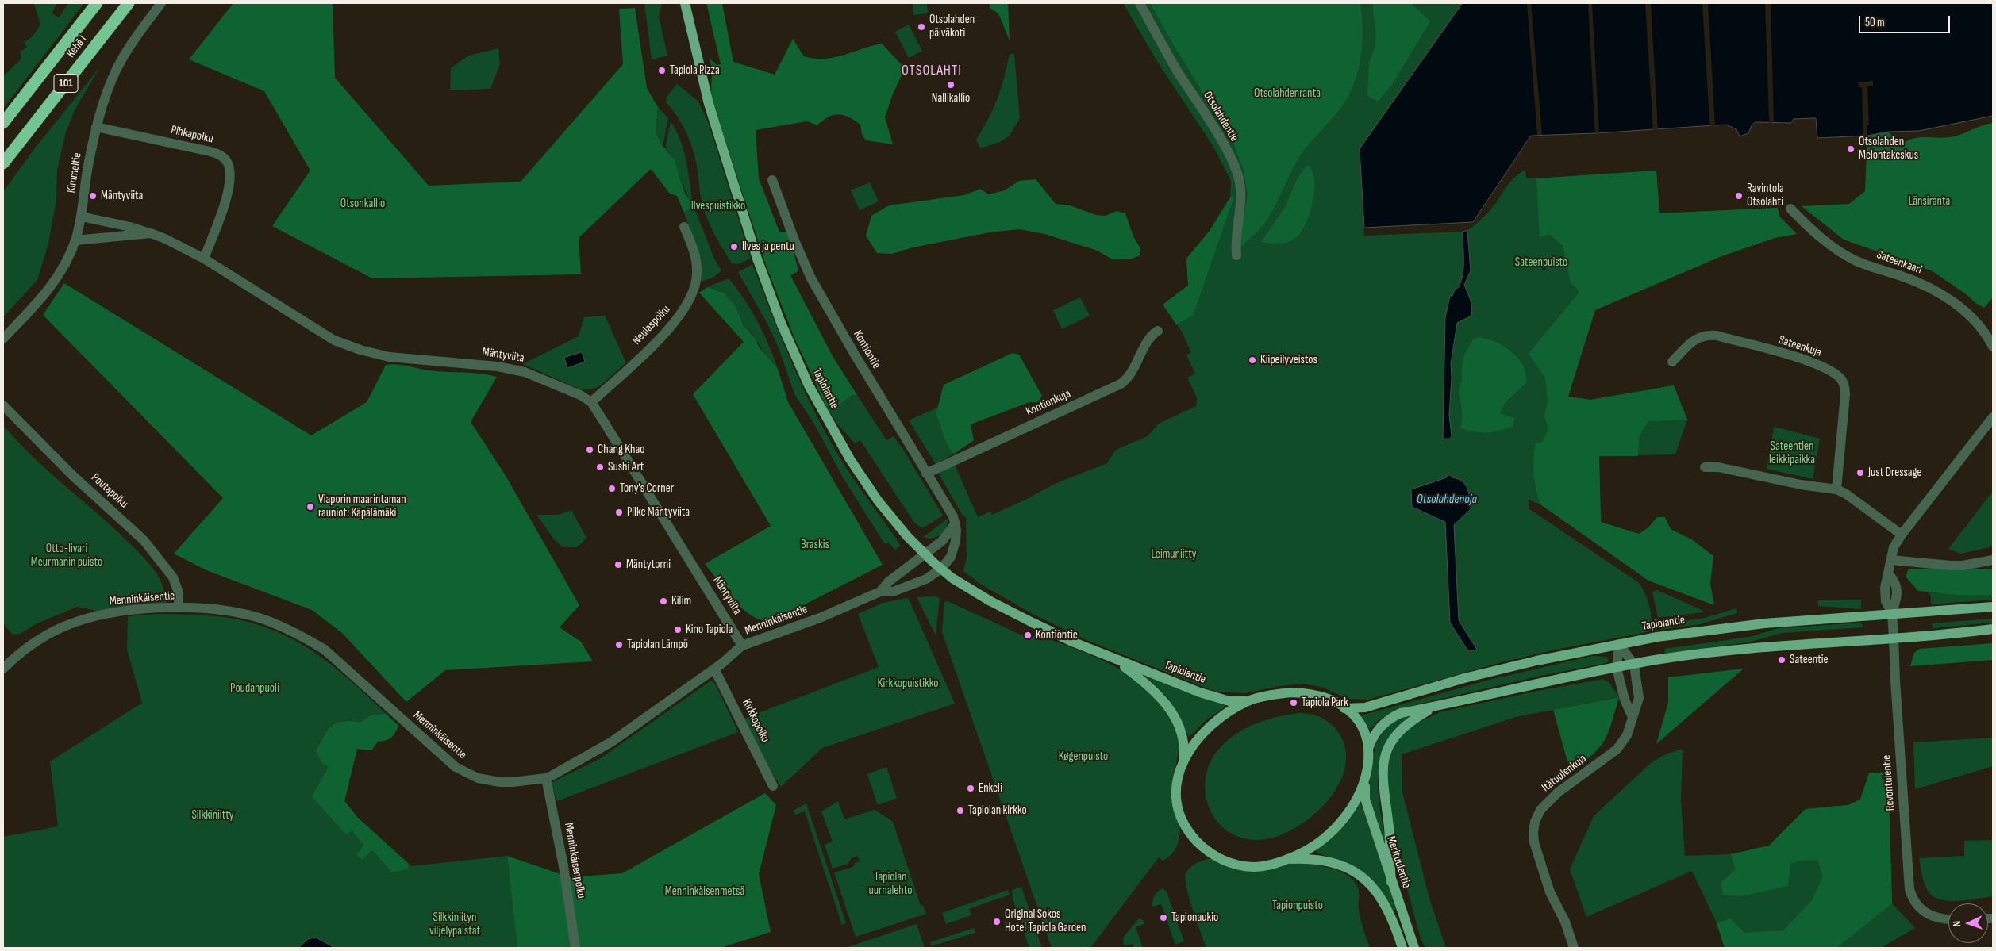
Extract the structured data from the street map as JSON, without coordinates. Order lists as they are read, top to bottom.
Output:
{
  "streets": {
    "highway": ["Kehä I", "101"],
    "main road": ["Tapiolantie", "Merituulentie"],
    "street": [
      "Otsolahdentie",
      "Pihkapolku",
      "Kimmeltie",
      "Sateenkaari",
      "Neulaspolku",
      "Sateenkuja",
      "Kontiontie",
      "Mäntyviita",
      "Kontionkuja",
      "Poutapolku",
      "Menninkäisentie",
      "Kirkkopolku",
      "Itätuulenkuja",
      "Revontulentie",
      "Menninkäisenpolku"
    ]
  },
  "crossings": [
    ["Pihkapolku", "Kimmeltie"],
    ["Pihkapolku", "Mäntyviita"],
    ["Kimmeltie", "Mäntyviita"],
    ["Neulaspolku", "Mäntyviita"],
    ["Kontiontie", "Kontionkuja"],
    ["Mäntyviita", "Menninkäisentie"],
    ["Tapiolantie", "Menninkäisentie"],
    ["Tapiolantie", "Itätuulenkuja"],
    ["Tapiolantie", "Revontulentie"],
    ["Poutapolku", "Menninkäisentie"],
    ["Menninkäisentie", "Kirkkopolku"],
    ["Menninkäisentie", "Menninkäisenpolku"]
  ],
  "districts": ["OTSOLAHTI"],
  "water": ["Otsolahdenoja"],
  "parks": [
    "Otsolahdenranta",
    "Länsiranta",
    "Otsonkallio",
    "Ilvespuistikko",
    "Sateenpuisto",
    "Sateentien leikkipaikka",
    "Braskis",
    "Otto-Iivari Meurmanin puisto",
    "Leimuniitty",
    "Kirkkopuistikko",
    "Poudanpuoli",
    "Køgenpuisto",
    "Silkkiniitty",
    "Tapiolan uurnalehto",
    "Menninkäisenmetsä",
    "Tapionpuisto",
    "Silkkiniityn viljelypalstat"
  ],
  "places": [
    "Otsolahden päiväkoti",
    "Tapiola Pizza",
    "Nallikallio",
    "Otsolahden Melontakeskus",
    "Mäntyviita",
    "Ravintola Otsolahti",
    "Ilves ja pentu",
    "Kiipeilyveistos",
    "Chang Khao",
    "Sushi Art",
    "Just Dressage",
    "Tony's Corner",
    "Viaporin maarintaman rauniot: Käpälämäki",
    "Pilke Mäntyviita",
    "Mäntytorni",
    "Kilim",
    "Kino Tapiola",
    "Kontiontie",
    "Tapiolan Lämpö",
    "Sateentie",
    "Tapiola Park",
    "Enkeli",
    "Tapiolan kirkko",
    "Tapionaukio",
    "Original Sokos Hotel Tapiola Garden"
  ],
  "scale_bar": "50 m",
  "north": "left"
}
